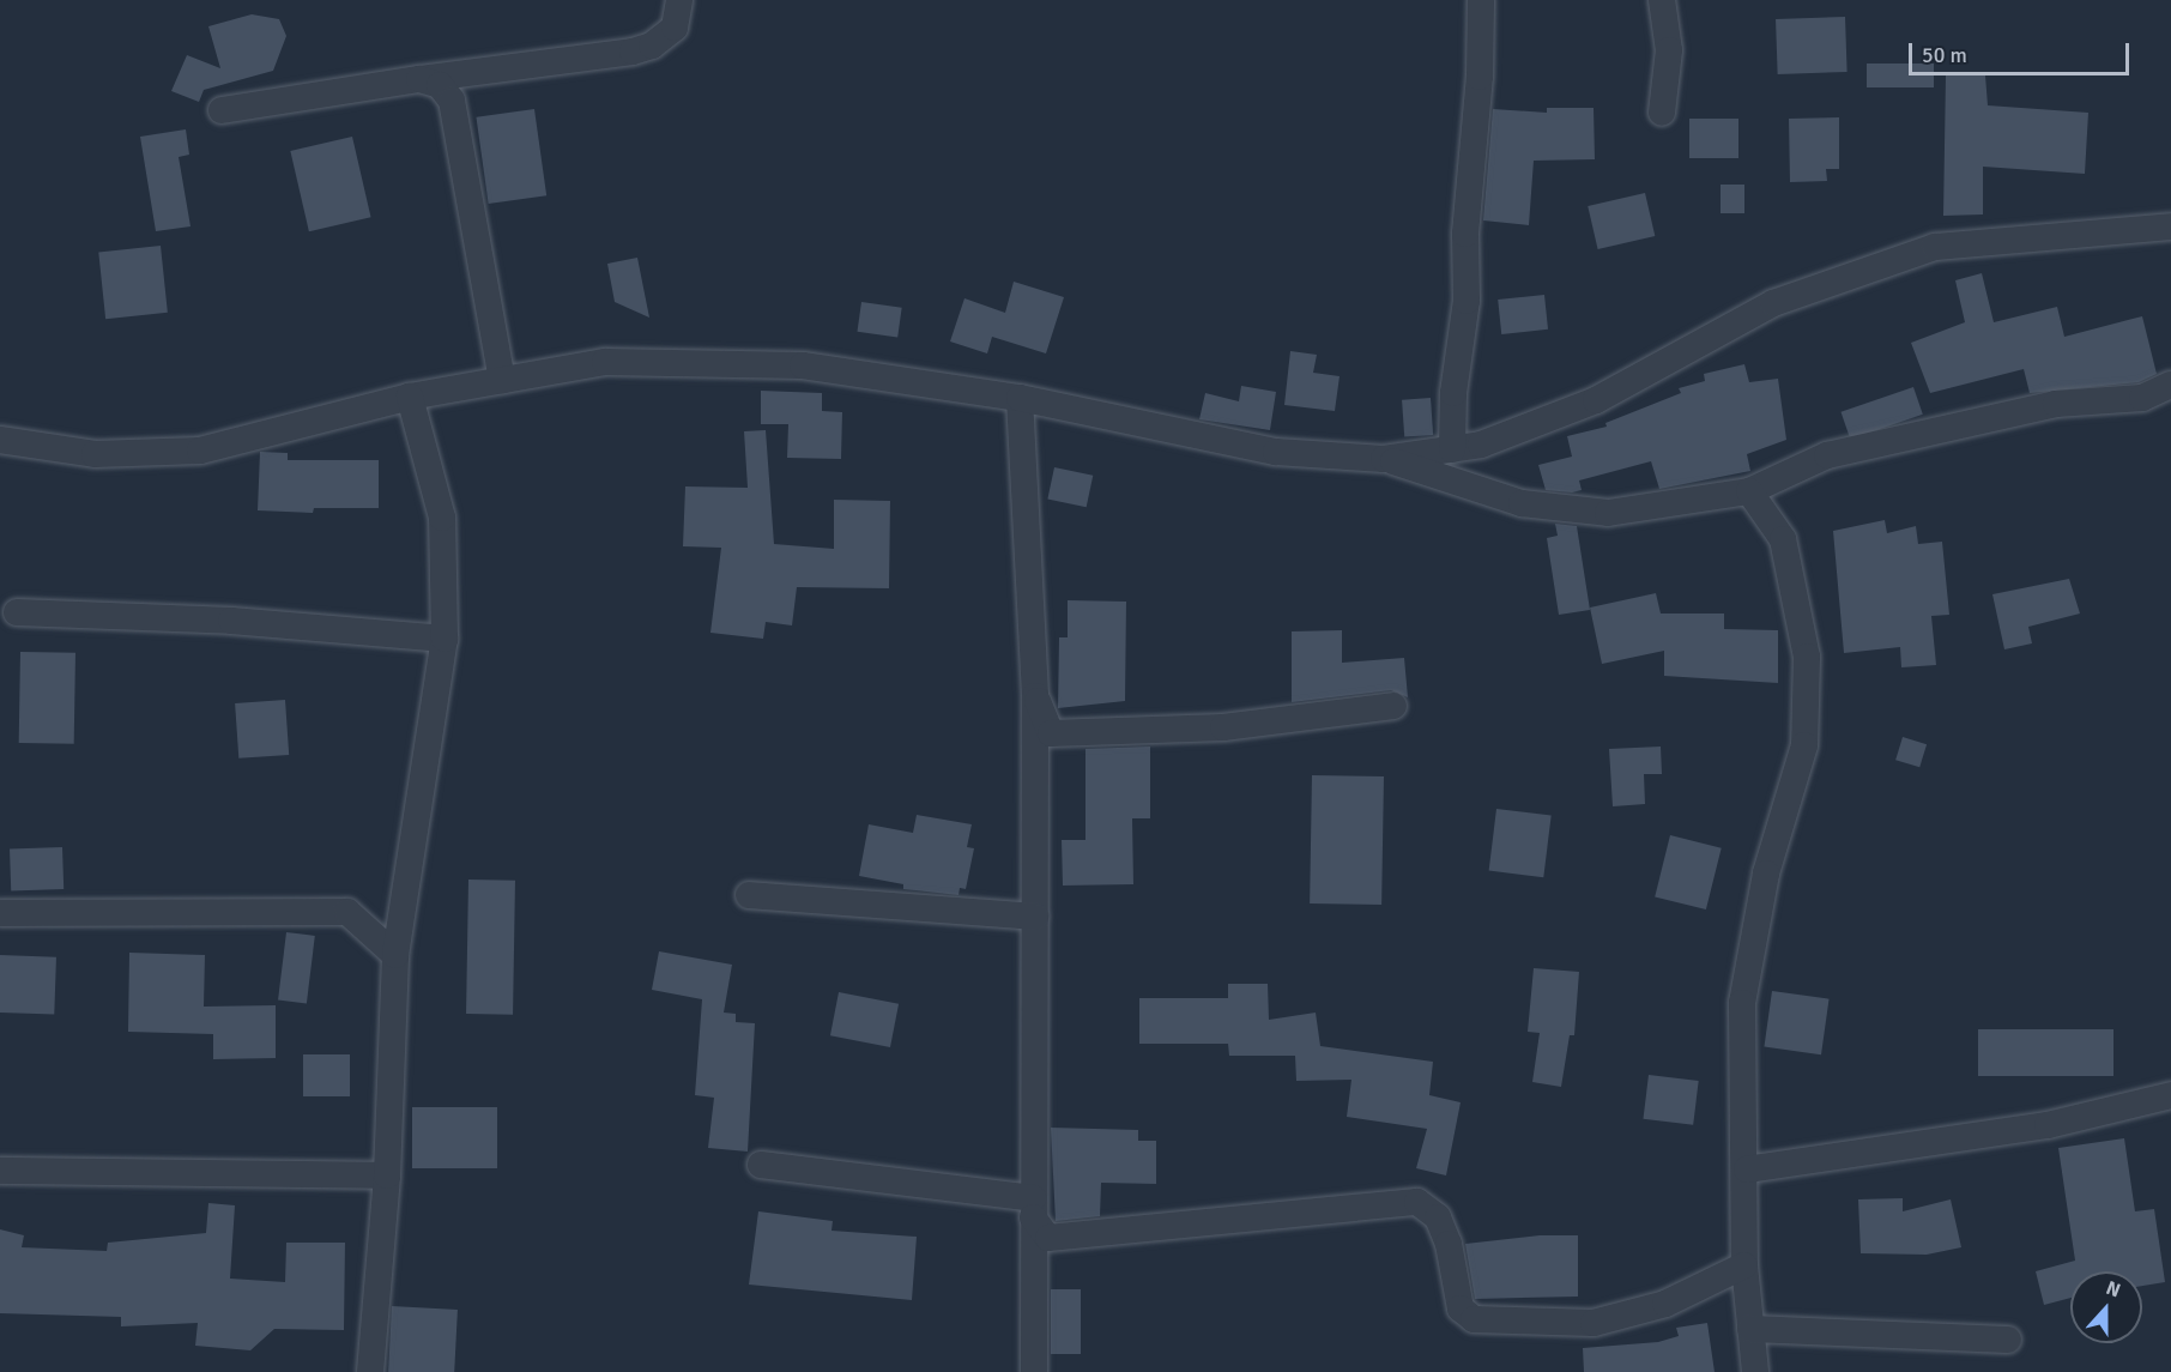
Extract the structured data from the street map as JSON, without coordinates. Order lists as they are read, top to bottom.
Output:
{
  "scale_bar": "50 m",
  "north": "top"
}
